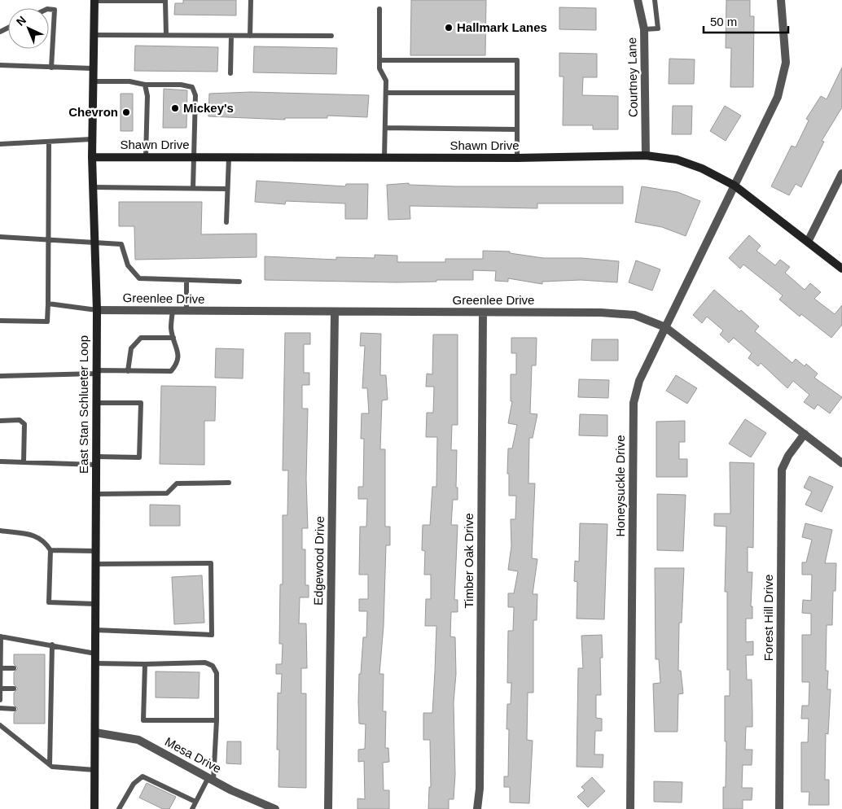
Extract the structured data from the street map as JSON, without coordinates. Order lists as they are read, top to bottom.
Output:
{
  "streets": {
    "main road": ["Shawn Drive", "East Stan Schlueter Loop"],
    "street": [
      "Courtney Lane",
      "Greenlee Drive",
      "Honeysuckle Drive",
      "Edgewood Drive",
      "Timber Oak Drive",
      "Forest Hill Drive",
      "Mesa Drive"
    ]
  },
  "crossings": [
    ["Courtney Lane", "Shawn Drive"],
    ["Shawn Drive", "East Stan Schlueter Loop"],
    ["Shawn Drive", "Honeysuckle Drive"],
    ["Greenlee Drive", "East Stan Schlueter Loop"],
    ["Greenlee Drive", "Honeysuckle Drive"],
    ["Greenlee Drive", "Edgewood Drive"],
    ["Greenlee Drive", "Timber Oak Drive"],
    ["Greenlee Drive", "Forest Hill Drive"],
    ["East Stan Schlueter Loop", "Mesa Drive"]
  ],
  "places": ["Hallmark Lanes", "Mickey's", "Chevron"],
  "scale_bar": "50 m",
  "north": "top left"
}
